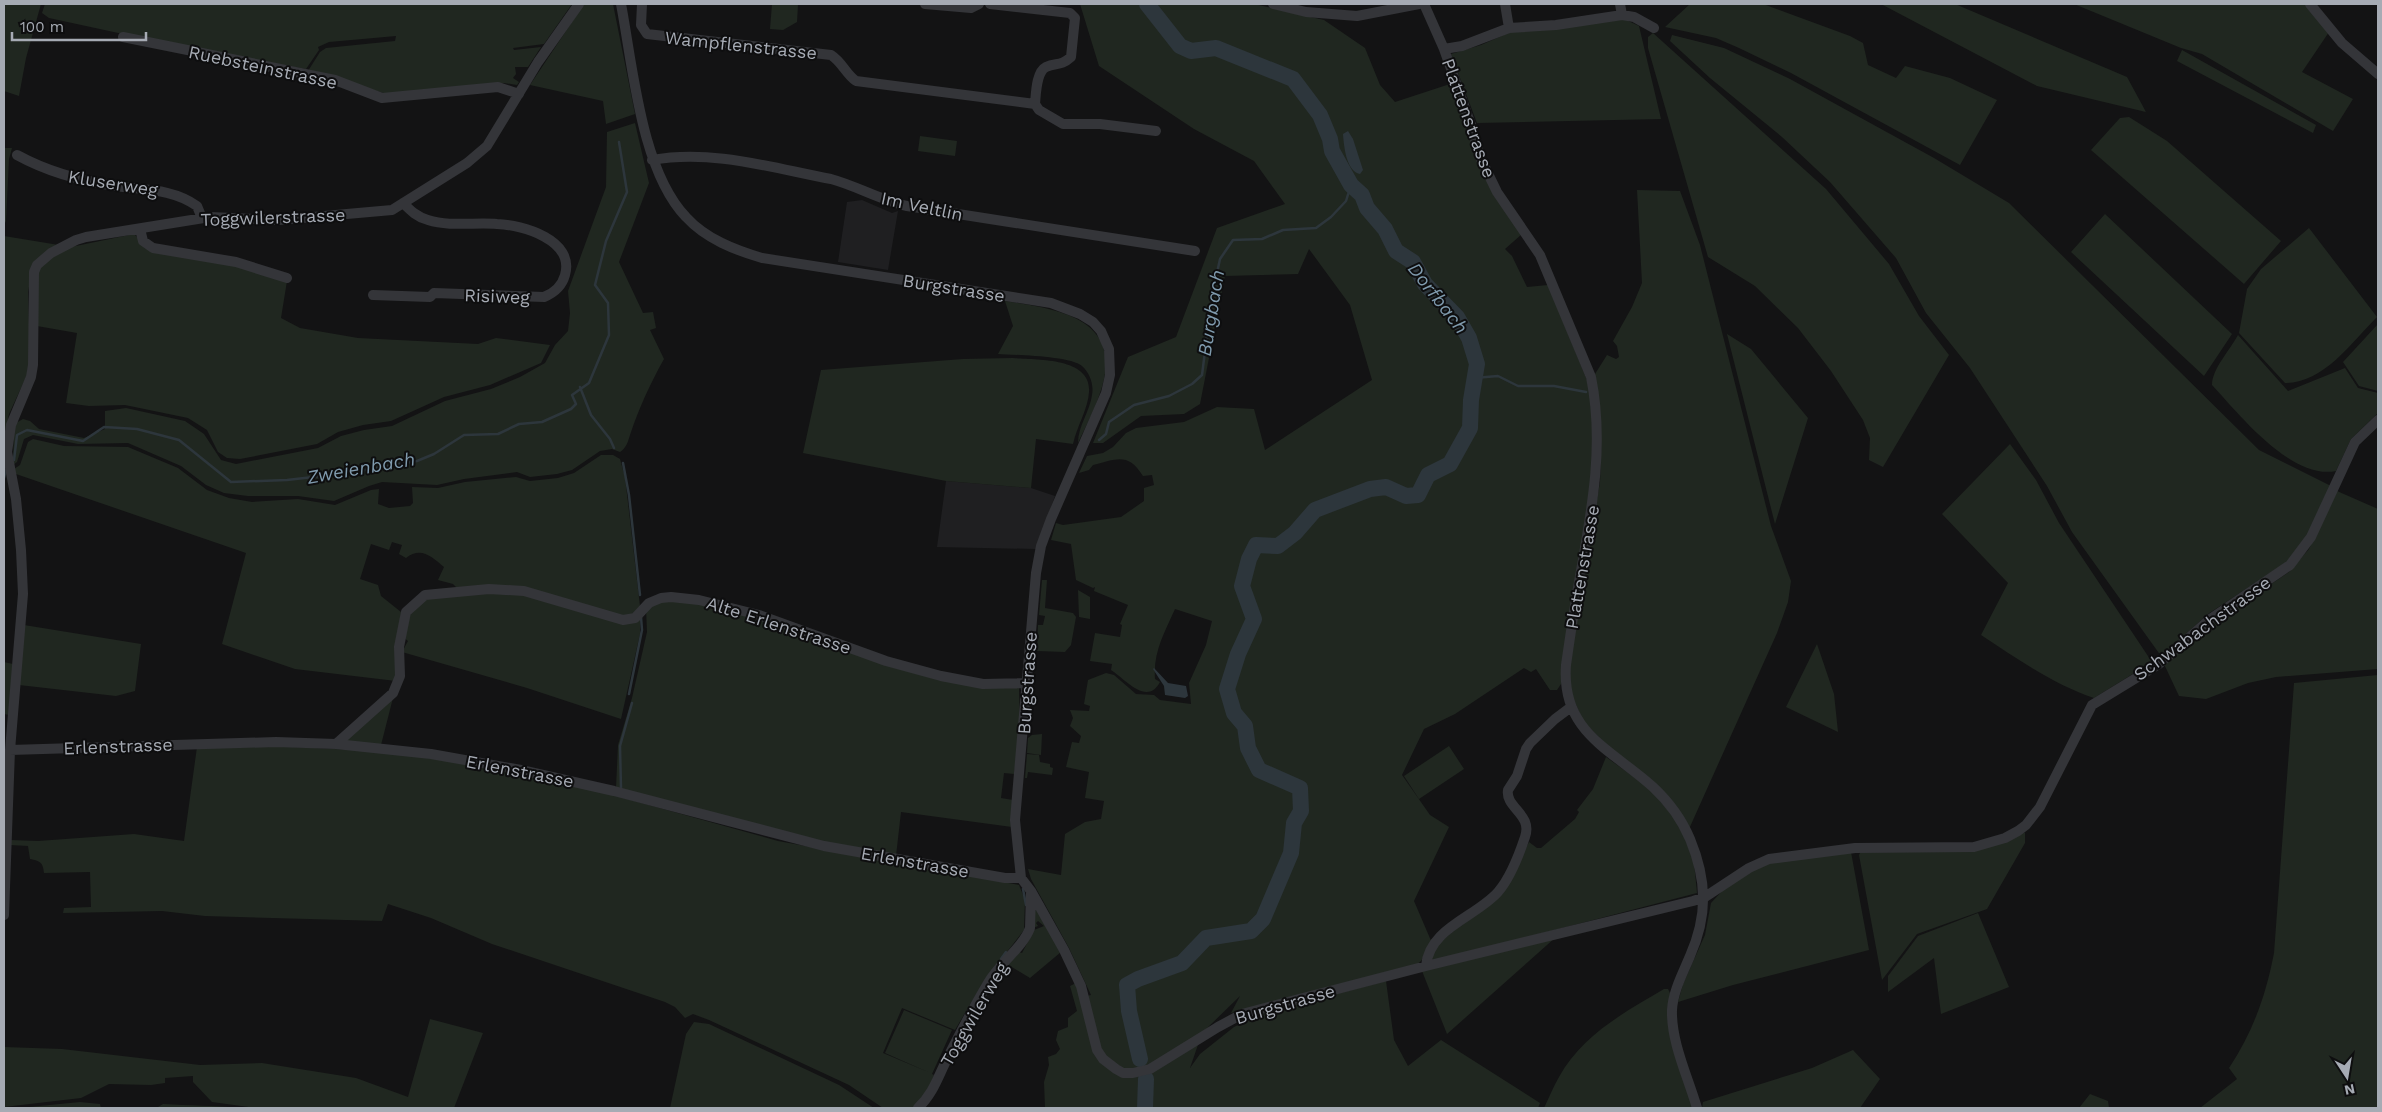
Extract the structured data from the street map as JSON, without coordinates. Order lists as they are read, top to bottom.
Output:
{
  "streets": {
    "street": [
      "Wampflenstrasse",
      "Ruebsteinstrasse",
      "Plattenstrasse",
      "Kluserweg",
      "Im Veltlin",
      "Toggwilerstrasse",
      "Burgstrasse",
      "Risiweg",
      "Alte Erlenstrasse",
      "Schwabachstrasse",
      "Erlenstrasse",
      "Toggwilerweg"
    ]
  },
  "crossings": [
    ["Ruebsteinstrasse", "Toggwilerstrasse"],
    ["Plattenstrasse", "Burgstrasse"],
    ["Plattenstrasse", "Schwabachstrasse"],
    ["Kluserweg", "Toggwilerstrasse"],
    ["Im Veltlin", "Burgstrasse"],
    ["Toggwilerstrasse", "Risiweg"],
    ["Toggwilerstrasse", "Erlenstrasse"],
    ["Burgstrasse", "Alte Erlenstrasse"],
    ["Burgstrasse", "Schwabachstrasse"],
    ["Burgstrasse", "Erlenstrasse"],
    ["Burgstrasse", "Toggwilerweg"],
    ["Alte Erlenstrasse", "Erlenstrasse"]
  ],
  "water": ["Dorfbach", "Burgbach", "Zweienbach"],
  "scale_bar": "100 m",
  "north": "bottom"
}
